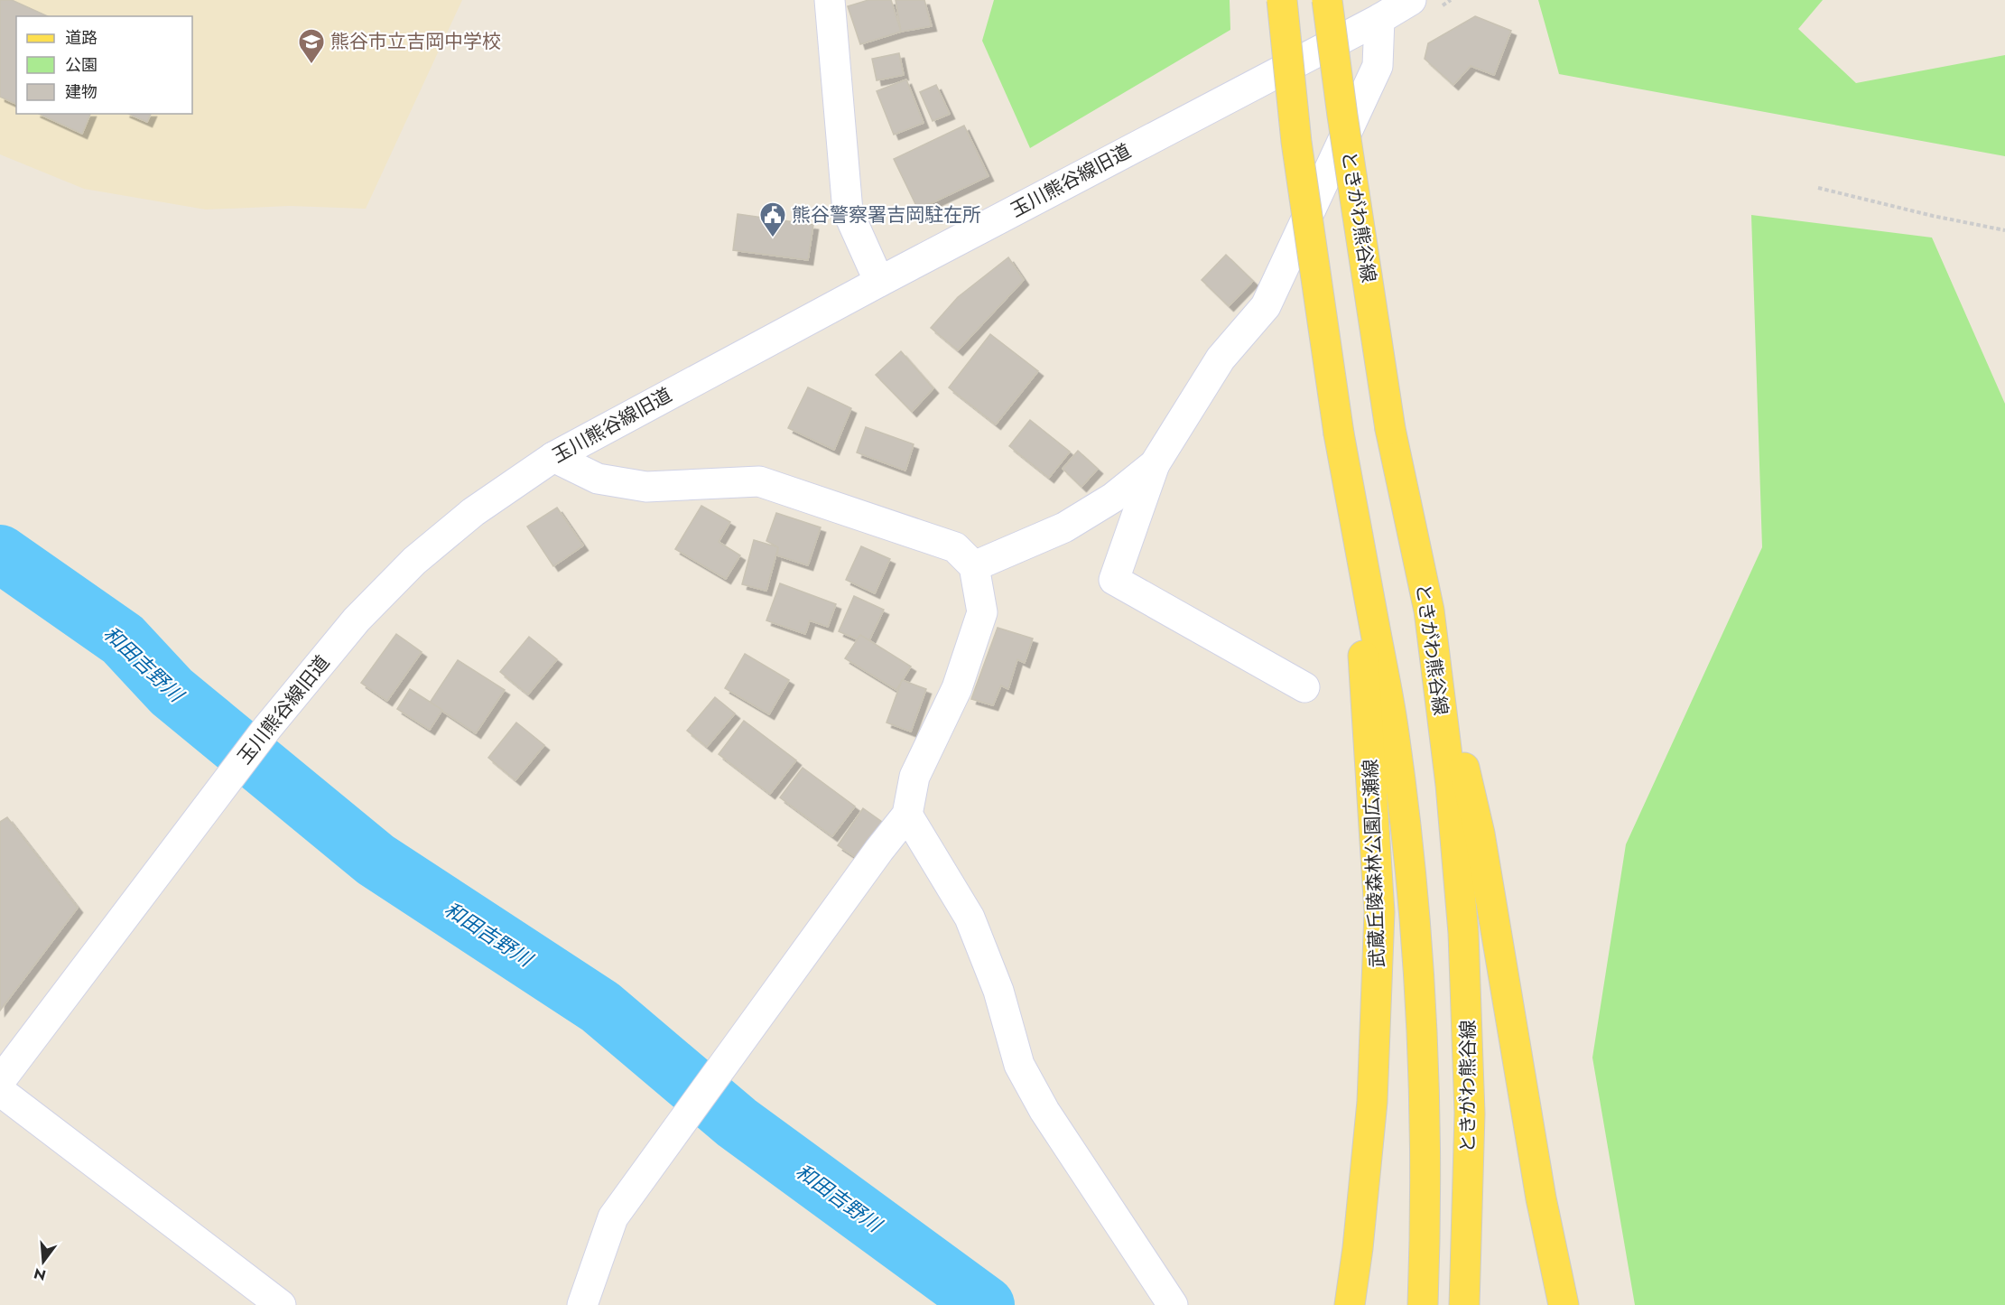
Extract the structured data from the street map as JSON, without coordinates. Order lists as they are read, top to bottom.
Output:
{
  "streets": {
    "main road": ["ときがわ熊谷線", "武蔵丘陵森林公園広瀬線"],
    "street": ["玉川熊谷線旧道"]
  },
  "water": ["和田吉野川"],
  "places": {
    "school or university": ["熊谷市立吉岡中学校"],
    "public building": ["熊谷警察署吉岡駐在所"]
  },
  "legend": ["道路", "公園", "建物"],
  "north": "bottom"
}
